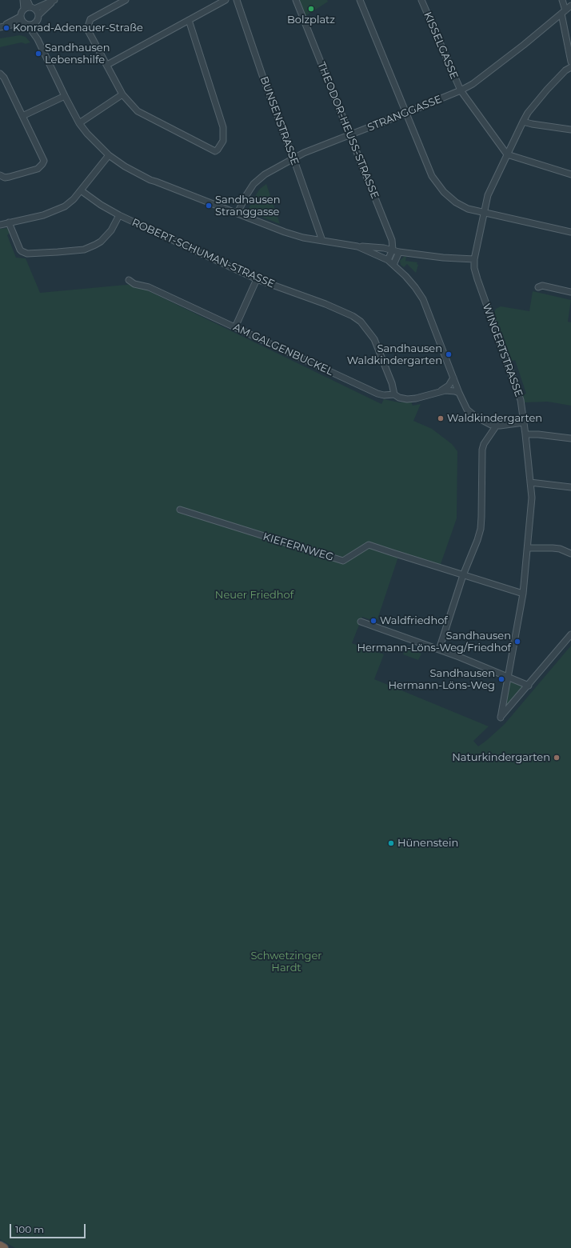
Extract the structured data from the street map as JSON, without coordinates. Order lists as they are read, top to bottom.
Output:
{
  "streets": {
    "street": [
      "KISSELGASSE",
      "STRANGGASSE",
      "BUNSENSTRASSE",
      "THEODOR-HEUSS-STRASSE",
      "ROBERT-SCHUMAN-STRASSE",
      "AM GALGENBUCKEL",
      "WINGERTSTRASSE",
      "KIEFERNWEG"
    ]
  },
  "crossings": [
    ["KISSELGASSE", "STRANGGASSE"],
    ["KISSELGASSE", "WINGERTSTRASSE"],
    ["STRANGGASSE", "BUNSENSTRASSE"],
    ["STRANGGASSE", "THEODOR-HEUSS-STRASSE"],
    ["ROBERT-SCHUMAN-STRASSE", "AM GALGENBUCKEL"],
    ["WINGERTSTRASSE", "KIEFERNWEG"]
  ],
  "parks": ["Neuer Friedhof", "Schwetzinger Hardt"],
  "places": [
    "Bolzplatz",
    "Konrad-Adenauer-Straße",
    "Sandhausen Lebenshilfe",
    "Sandhausen Stranggasse",
    "Sandhausen Waldkindergarten",
    "Waldkindergarten",
    "Waldfriedhof",
    "Sandhausen Hermann-Löns-Weg/Friedhof",
    "Sandhausen Hermann-Löns-Weg",
    "Naturkindergarten",
    "Hünenstein"
  ],
  "scale_bar": "100 m"
}
